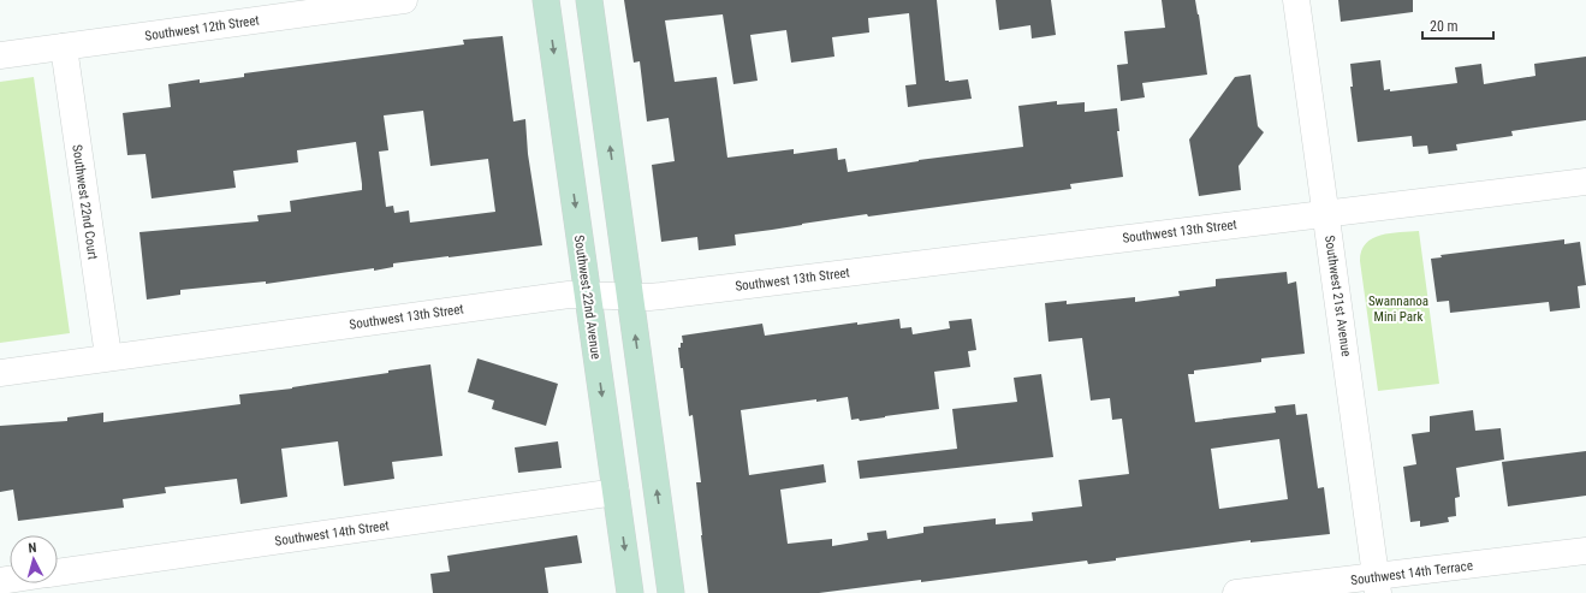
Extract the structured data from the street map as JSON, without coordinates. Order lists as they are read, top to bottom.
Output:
{
  "streets": {
    "main road": ["Southwest 22nd Avenue"],
    "street": [
      "Southwest 12th Street",
      "Southwest 22nd Court",
      "Southwest 13th Street",
      "Southwest 21st Avenue",
      "Southwest 14th Street",
      "Southwest 14th Terrace"
    ]
  },
  "crossings": [
    ["Southwest 12th Street", "Southwest 22nd Court"],
    ["Southwest 22nd Court", "Southwest 13th Street"],
    ["Southwest 13th Street", "Southwest 21st Avenue"],
    ["Southwest 13th Street", "Southwest 22nd Avenue"],
    ["Southwest 21st Avenue", "Southwest 14th Terrace"],
    ["Southwest 22nd Avenue", "Southwest 14th Street"]
  ],
  "parks": ["Swannanoa Mini Park"],
  "scale_bar": "20 m",
  "north": "top"
}
